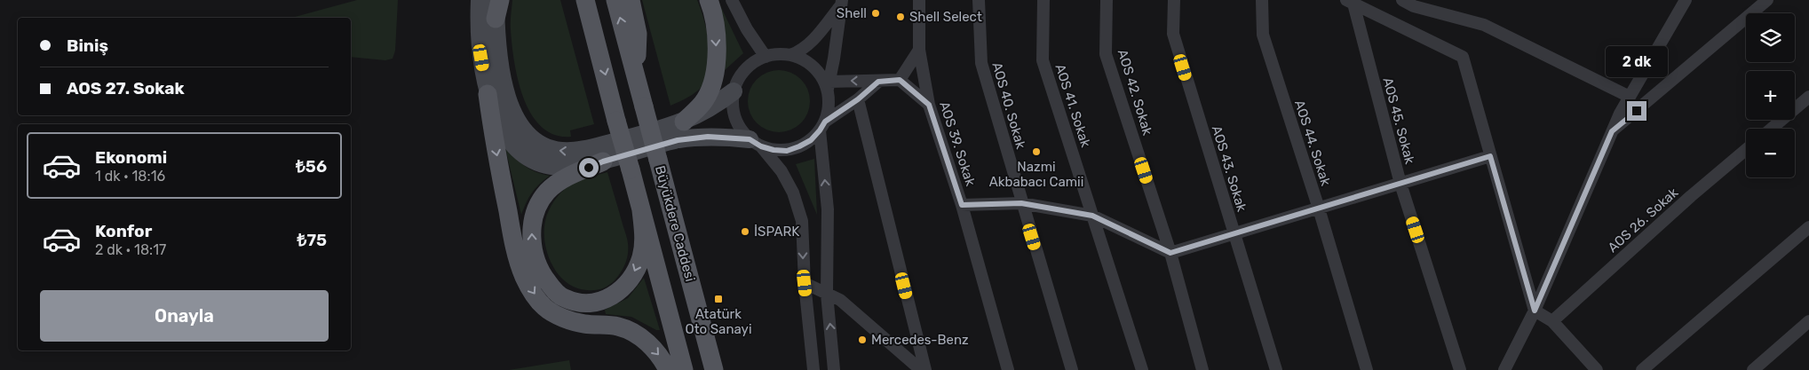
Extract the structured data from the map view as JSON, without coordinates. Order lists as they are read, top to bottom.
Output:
{
  "streets": {
    "main road": ["Büyükdere Caddesi"],
    "street": [
      "AOS 42. Sokak",
      "AOS 40. Sokak",
      "AOS 41. Sokak",
      "AOS 45. Sokak",
      "AOS 44. Sokak",
      "AOS 39. Sokak",
      "AOS 43. Sokak",
      "AOS 26. Sokak"
    ]
  },
  "places": {
    "other": [
      "Shell",
      "Shell Select",
      "Nazmi Akbabacı Camii",
      "İSPARK",
      "Mercedes-Benz"
    ],
    "transit": ["Atatürk Oto Sanayi"]
  },
  "page": {
    "map_buttons": ["+", "−"],
    "banner": ["Biniş", "AOS 27. Sokak"],
    "bubble": "2 dk",
    "list": [
      {
        "name": "Ekonomi",
        "note": "1 dk · 18:16",
        "value": "₺56"
      },
      {
        "name": "Konfor",
        "note": "2 dk · 18:17",
        "value": "₺75"
      }
    ],
    "buttons": "Onayla"
  }
}
